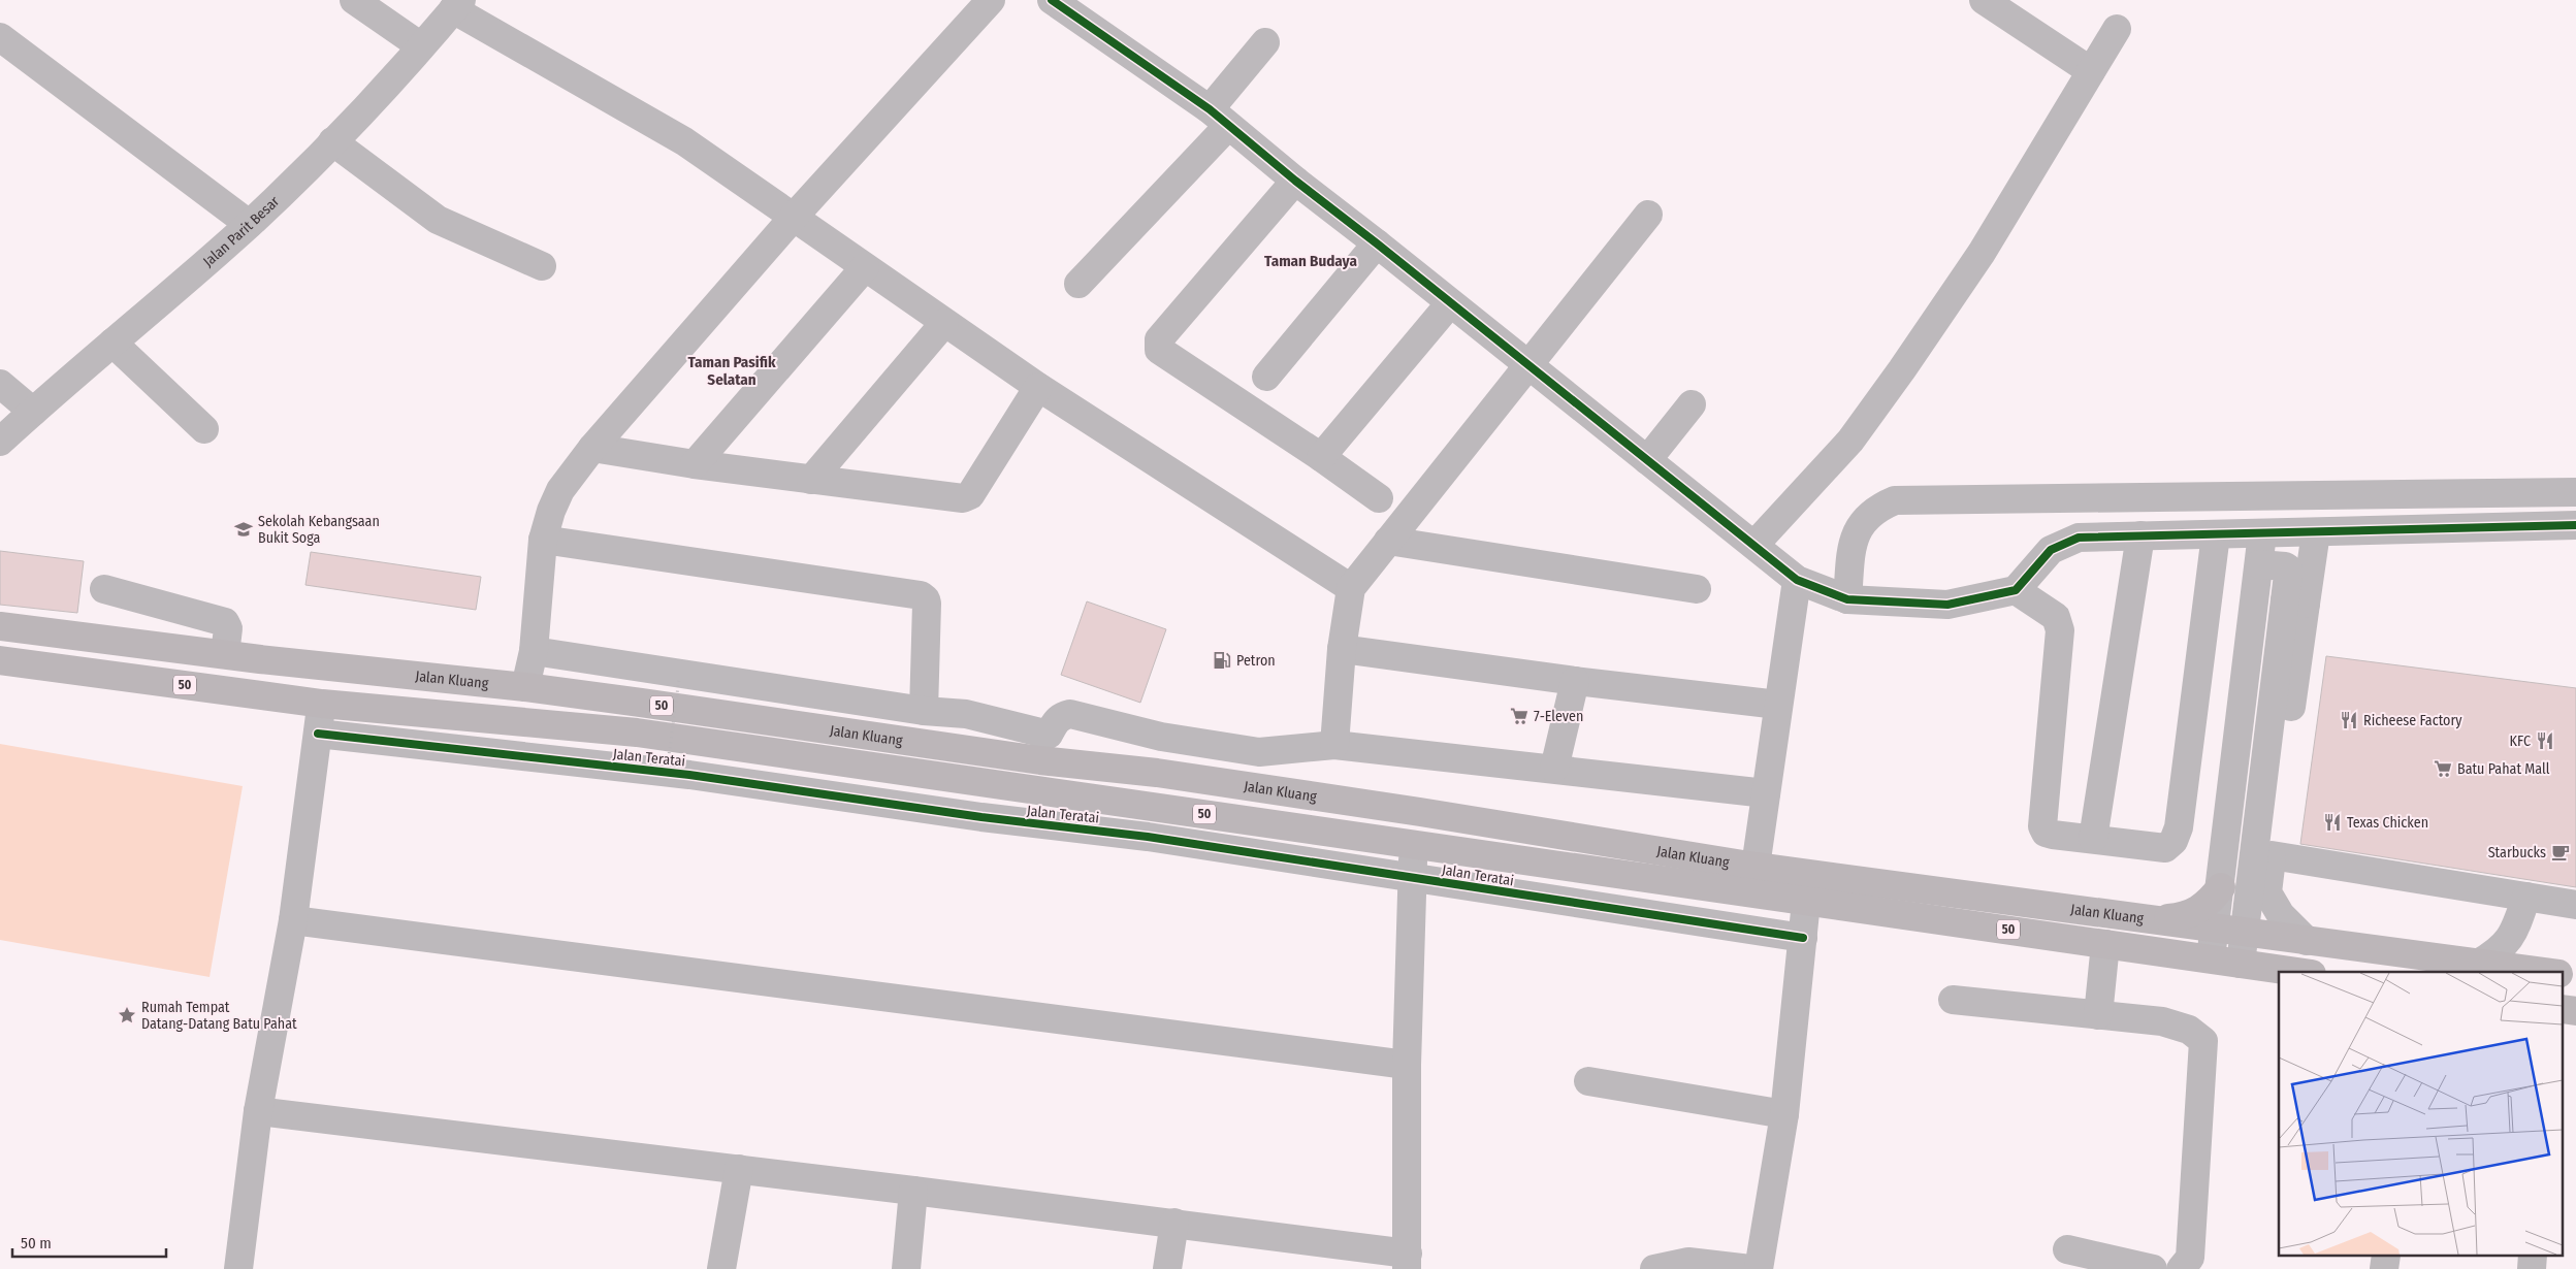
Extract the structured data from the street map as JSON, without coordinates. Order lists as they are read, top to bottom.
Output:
{
  "streets": {
    "highway": ["Jalan Kluang", "50"],
    "street": ["Jalan Parit Besar", "Jalan Teratai"]
  },
  "crossings": [
    ["Jalan Kluang", "Jalan Teratai"]
  ],
  "districts": ["Taman Budaya", "Taman Pasifik Selatan"],
  "places": {
    "school or university": ["Sekolah Kebangsaan Bukit Soga"],
    "fuel station": ["Petron"],
    "supermarket": ["7-Eleven", "Batu Pahat Mall"],
    "restaurant": ["Richeese Factory", "KFC", "Texas Chicken"],
    "cafe": ["Starbucks"],
    "place": ["Rumah Tempat Datang-Datang Batu Pahat"]
  },
  "scale_bar": "50 m"
}
